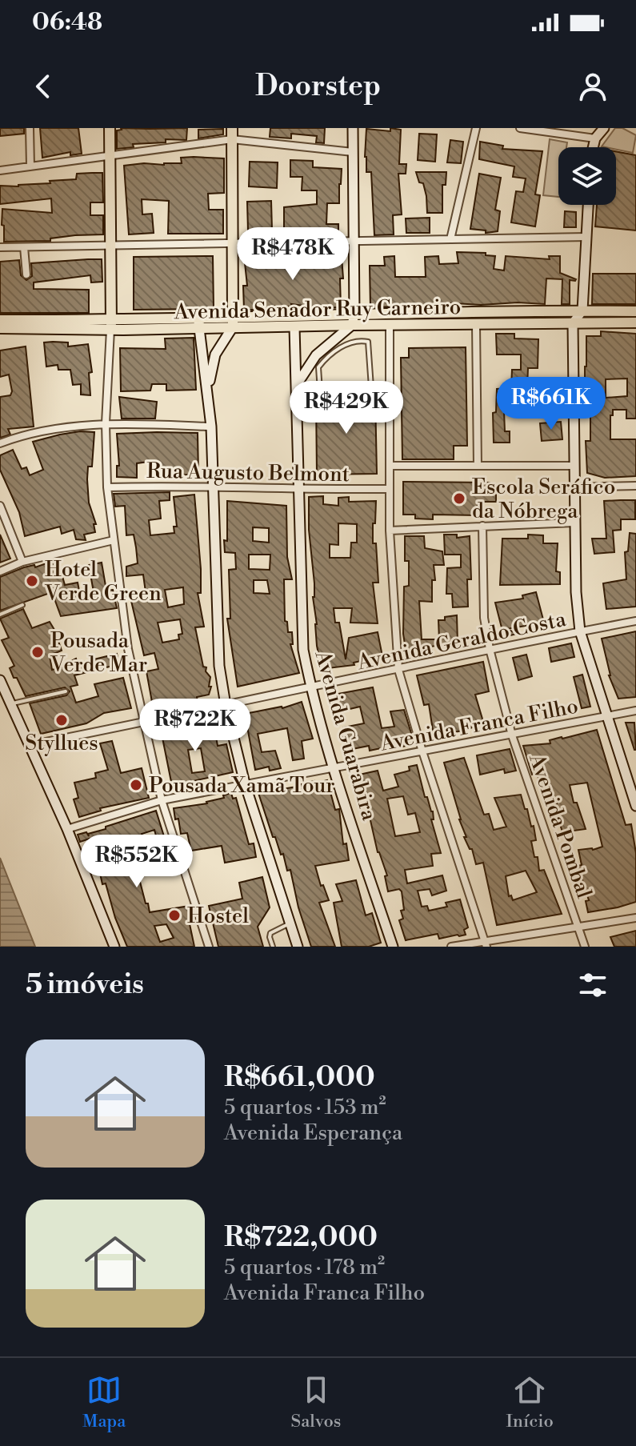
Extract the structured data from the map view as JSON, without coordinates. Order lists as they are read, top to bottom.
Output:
{
  "streets": {
    "main road": ["Avenida Senador Ruy Carneiro", "Avenida Guarabira"],
    "street": [
      "Rua Augusto Belmont",
      "Avenida Geraldo Costa",
      "Avenida Franca Filho",
      "Avenida Pombal"
    ]
  },
  "crossings": [
    ["Avenida Senador Ruy Carneiro", "Avenida Guarabira"],
    ["Rua Augusto Belmont", "Avenida Guarabira"],
    ["Avenida Geraldo Costa", "Avenida Guarabira"],
    ["Avenida Geraldo Costa", "Avenida Pombal"],
    ["Avenida Franca Filho", "Avenida Guarabira"],
    ["Avenida Franca Filho", "Avenida Pombal"]
  ],
  "places": [
    "Escola Seráfico da Nóbrega",
    "Hotel Verde Green",
    "Pousada Verde Mar",
    "Styllues",
    "Pousada Xamã Tour",
    "Hostel"
  ],
  "page": {
    "status": "06:48",
    "header": "Doorstep",
    "price": [
      "R$478K",
      "R$661K",
      "R$429K",
      "R$722K",
      "R$552K"
    ],
    "heading": "5 imóveis",
    "list": [
      {
        "name": "R$661,000",
        "note": "5 quartos · 153 m² · Avenida Esperança"
      },
      {
        "name": "R$722,000",
        "note": "5 quartos · 178 m² · Avenida Franca Filho"
      }
    ],
    "tabs": ["Mapa", "Salvos", "Início"]
  }
}
